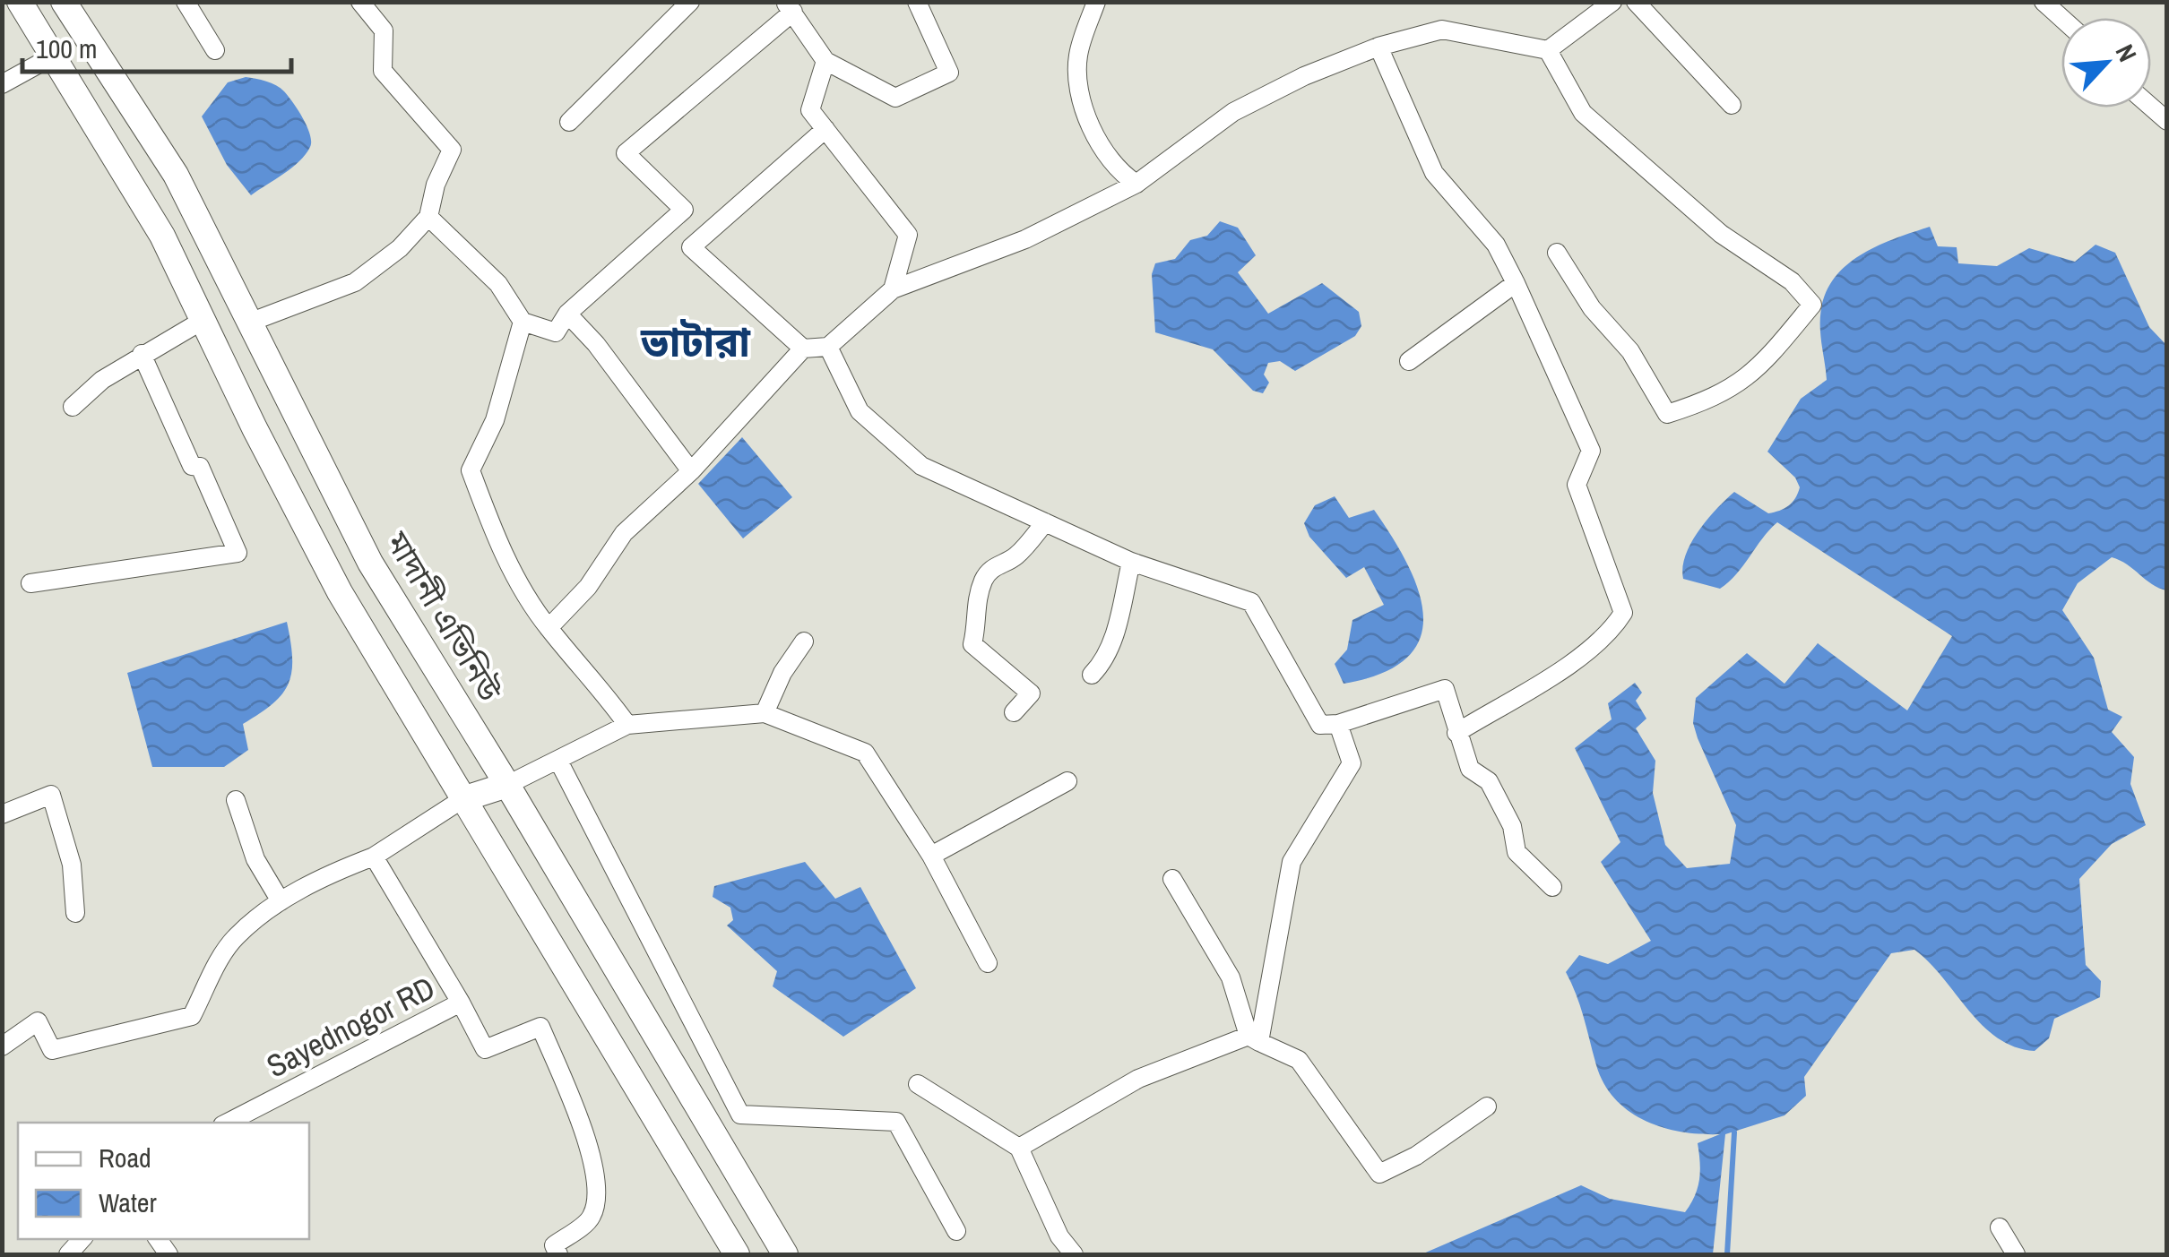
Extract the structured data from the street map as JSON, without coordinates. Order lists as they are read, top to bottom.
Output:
{
  "streets": {
    "main road": ["মাদানী এভিনিউ"],
    "street": ["Sayednogor RD"]
  },
  "districts": ["ভাটারা"],
  "legend": ["Road", "Water"],
  "scale_bar": "100 m",
  "north": "top right"
}
